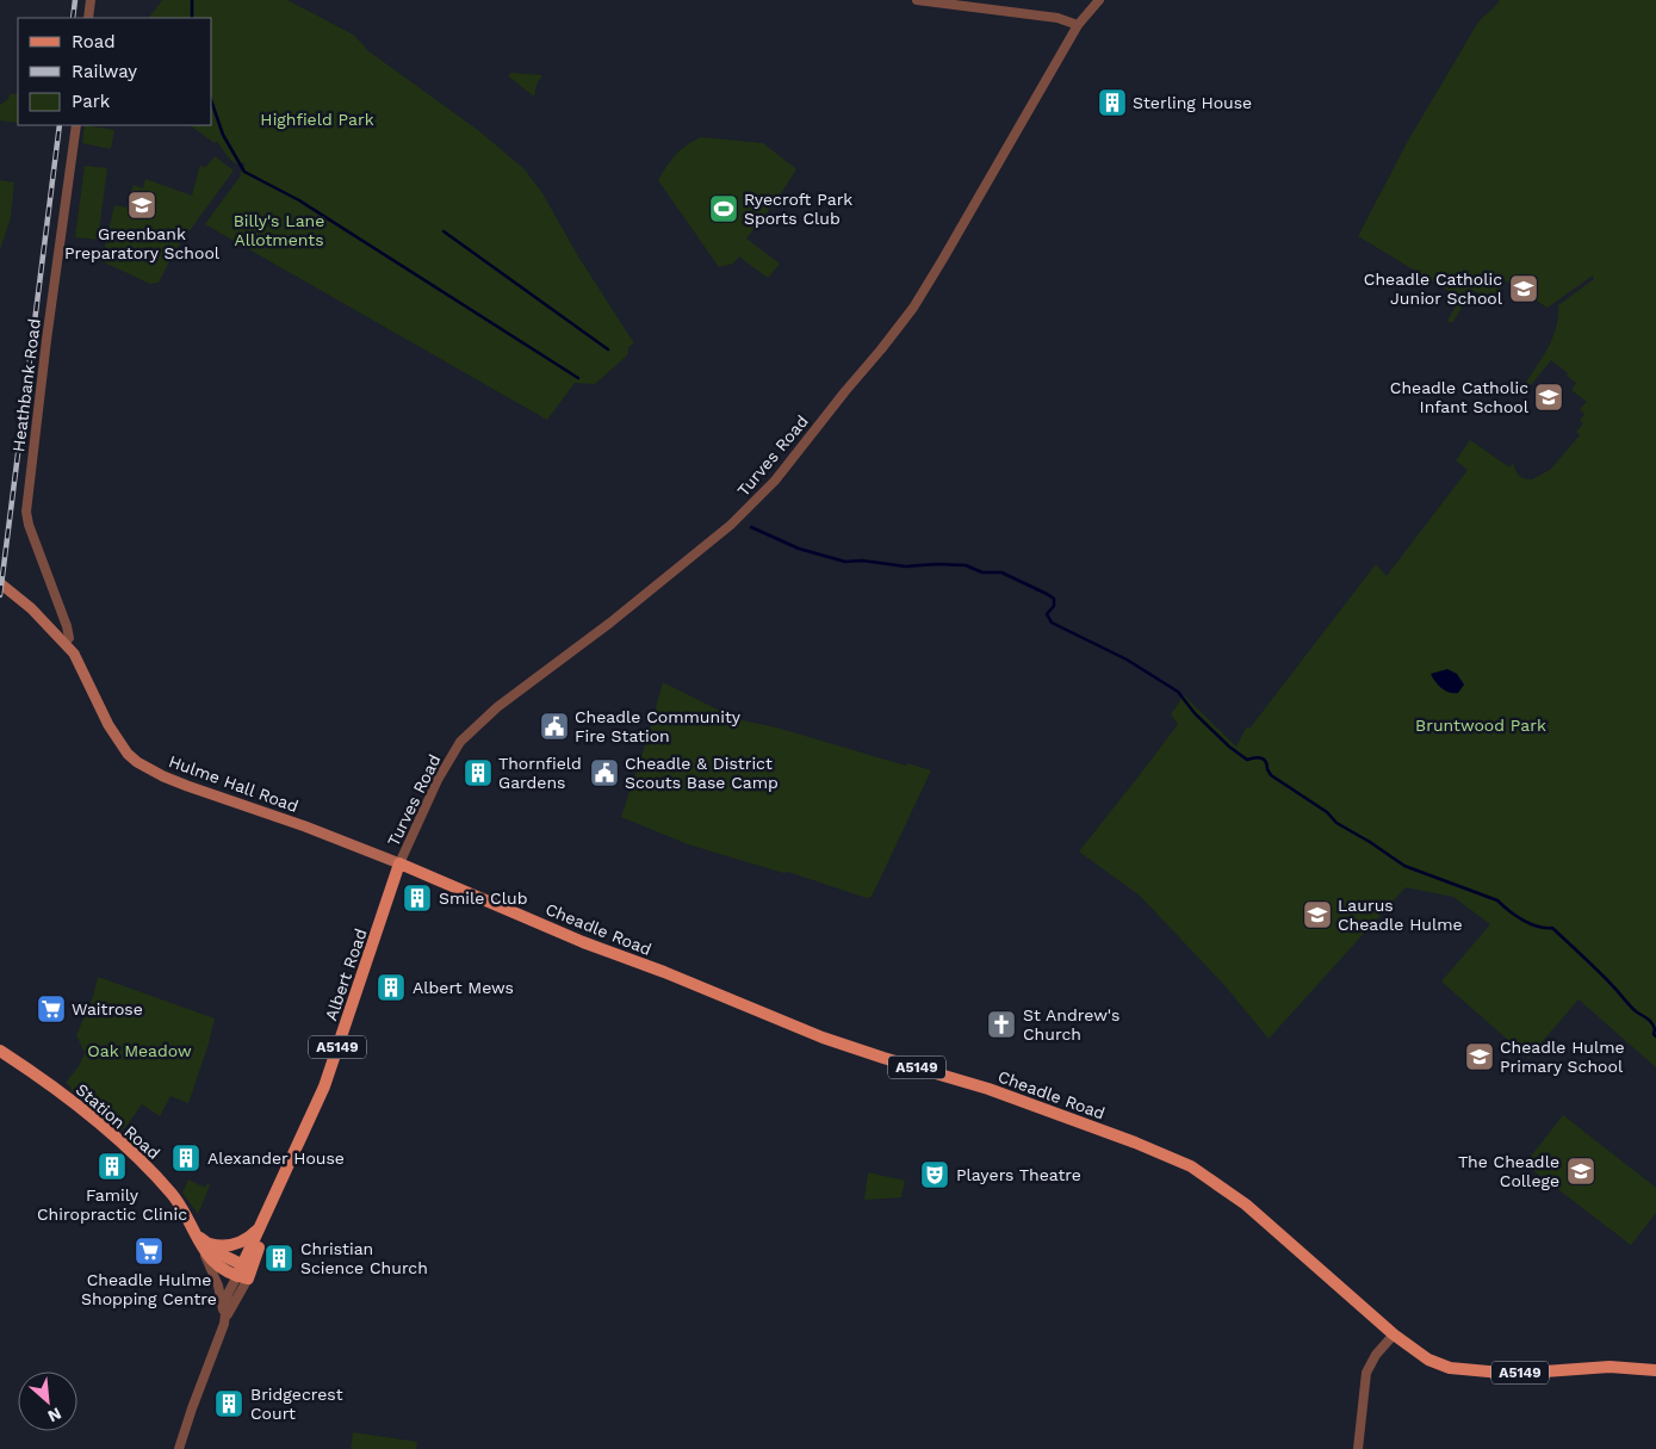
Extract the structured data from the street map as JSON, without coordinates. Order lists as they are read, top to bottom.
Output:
{
  "streets": {
    "main road": [
      "Hulme Hall Road",
      "Cheadle Road",
      "Albert Road",
      "A5149",
      "Station Road"
    ],
    "street": ["Heathbank Road", "Turves Road"]
  },
  "crossings": [
    ["Heathbank Road", "Hulme Hall Road"],
    ["Turves Road", "Hulme Hall Road"],
    ["Turves Road", "Cheadle Road"],
    ["Turves Road", "Albert Road"],
    ["Hulme Hall Road", "Cheadle Road"],
    ["Hulme Hall Road", "Albert Road"],
    ["Cheadle Road", "Albert Road"],
    ["Albert Road", "Station Road"]
  ],
  "parks": [
    "Highfield Park",
    "Billy's Lane Allotments",
    "Bruntwood Park",
    "Oak Meadow"
  ],
  "places": {
    "building": [
      "Sterling House",
      "Thornfield Gardens",
      "Smile Club",
      "Albert Mews",
      "Alexander House",
      "Family Chiropractic Clinic",
      "Christian Science Church",
      "Bridgecrest Court"
    ],
    "school or university": [
      "Greenbank Preparatory School",
      "Cheadle Catholic Junior School",
      "Cheadle Catholic Infant School",
      "Laurus Cheadle Hulme",
      "Cheadle Hulme Primary School",
      "The Cheadle College"
    ],
    "sports": ["Ryecroft Park Sports Club"],
    "public building": ["Cheadle Community Fire Station", "Cheadle & District Scouts Base Camp"],
    "supermarket": ["Waitrose", "Cheadle Hulme Shopping Centre"],
    "church": ["St Andrew's Church"],
    "theatre": ["Players Theatre"]
  },
  "legend": ["Road", "Railway", "Park"],
  "north": "bottom right"
}
